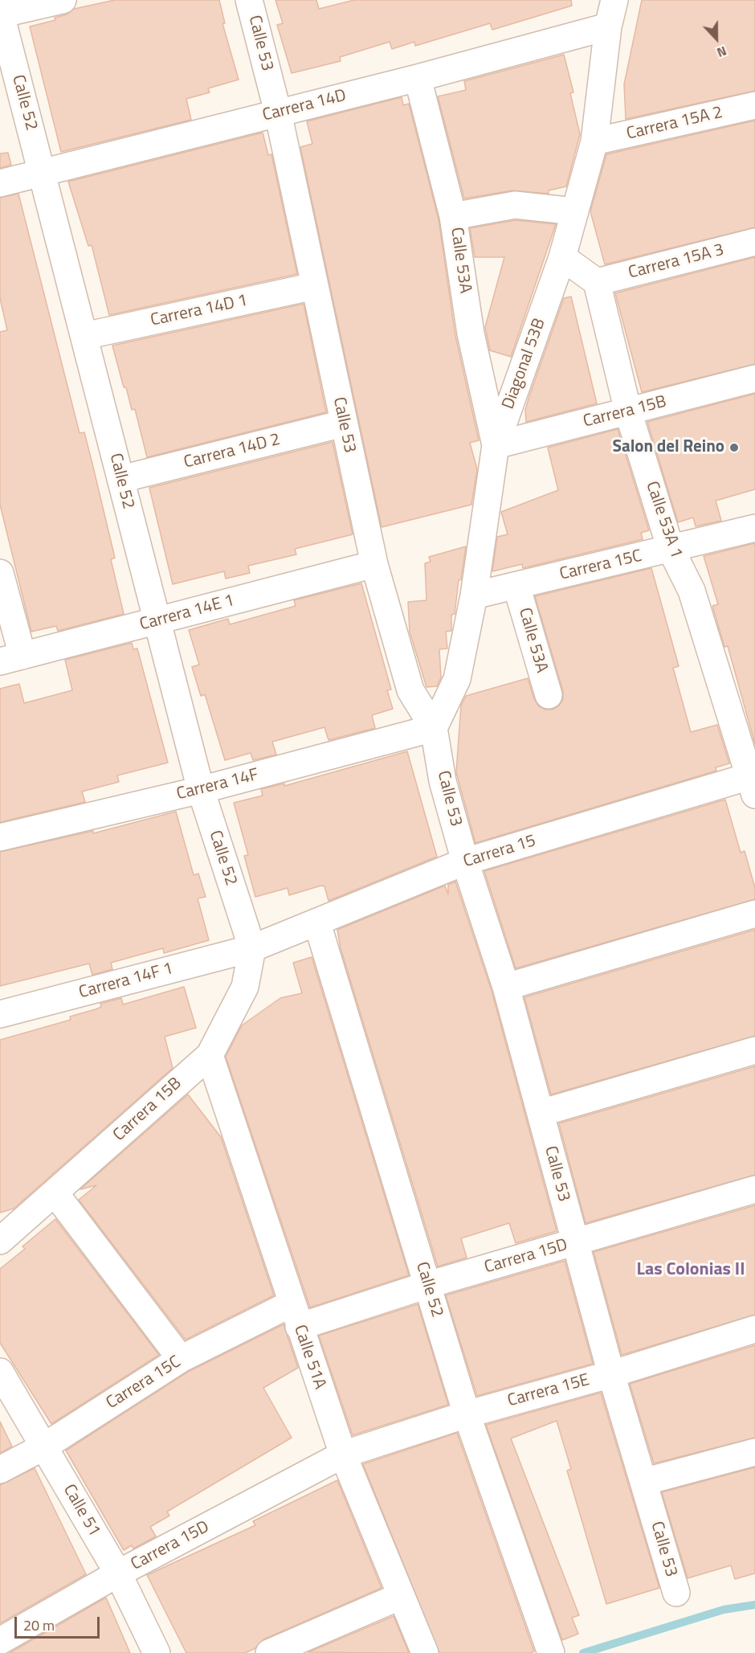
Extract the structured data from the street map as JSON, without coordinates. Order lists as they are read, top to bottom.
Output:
{
  "streets": {
    "street": [
      "Calle 53",
      "Calle 52",
      "Carrera 14D",
      "Carrera 15A 2",
      "Calle 53A",
      "Carrera 15A 3",
      "Carrera 14D 1",
      "Diagonal 53B",
      "Carrera 15B",
      "Carrera 14D 2",
      "Calle 53A 1",
      "Carrera 15C",
      "Carrera 14E 1",
      "Carrera 14F",
      "Carrera 15",
      "Carrera 14F 1",
      "Carrera 15D",
      "Calle 51A",
      "Carrera 15E",
      "Calle 51"
    ]
  },
  "crossings": [
    ["Calle 53", "Carrera 14D"],
    ["Calle 53", "Carrera 14D 1"],
    ["Calle 53", "Diagonal 53B"],
    ["Calle 53", "Carrera 14D 2"],
    ["Calle 53", "Carrera 14E 1"],
    ["Calle 53", "Carrera 14F"],
    ["Calle 53", "Carrera 15"],
    ["Calle 53", "Carrera 15D"],
    ["Calle 53", "Carrera 15E"],
    ["Calle 52", "Carrera 14D"],
    ["Calle 52", "Carrera 14D 1"],
    ["Calle 52", "Carrera 15B"],
    ["Calle 52", "Carrera 14D 2"],
    ["Calle 52", "Carrera 14E 1"],
    ["Calle 52", "Carrera 14F"],
    ["Calle 52", "Carrera 15"],
    ["Calle 52", "Carrera 14F 1"],
    ["Calle 52", "Carrera 15D"],
    ["Calle 52", "Carrera 15E"],
    ["Carrera 14D", "Calle 53A"],
    ["Carrera 14D", "Diagonal 53B"],
    ["Carrera 15A 2", "Diagonal 53B"],
    ["Calle 53A", "Diagonal 53B"],
    ["Calle 53A", "Carrera 15B"],
    ["Calle 53A", "Carrera 15C"],
    ["Carrera 15A 3", "Calle 53A 1"],
    ["Diagonal 53B", "Carrera 15B"],
    ["Diagonal 53B", "Carrera 15C"],
    ["Diagonal 53B", "Carrera 14F"],
    ["Carrera 15B", "Calle 53A 1"],
    ["Carrera 15B", "Carrera 15"],
    ["Carrera 15B", "Carrera 14F 1"],
    ["Carrera 15B", "Calle 51A"],
    ["Calle 53A 1", "Carrera 15C"],
    ["Calle 53A 1", "Carrera 15"],
    ["Carrera 15C", "Carrera 15D"],
    ["Carrera 15C", "Calle 51A"],
    ["Carrera 15C", "Calle 51"],
    ["Carrera 15", "Carrera 14F 1"],
    ["Carrera 15D", "Calle 51A"],
    ["Carrera 15D", "Carrera 15E"],
    ["Carrera 15D", "Calle 51"],
    ["Calle 51A", "Carrera 15E"]
  ],
  "districts": ["Las Colonias II"],
  "places": ["Salon del Reino"],
  "scale_bar": "20 m",
  "north": "bottom"
}
